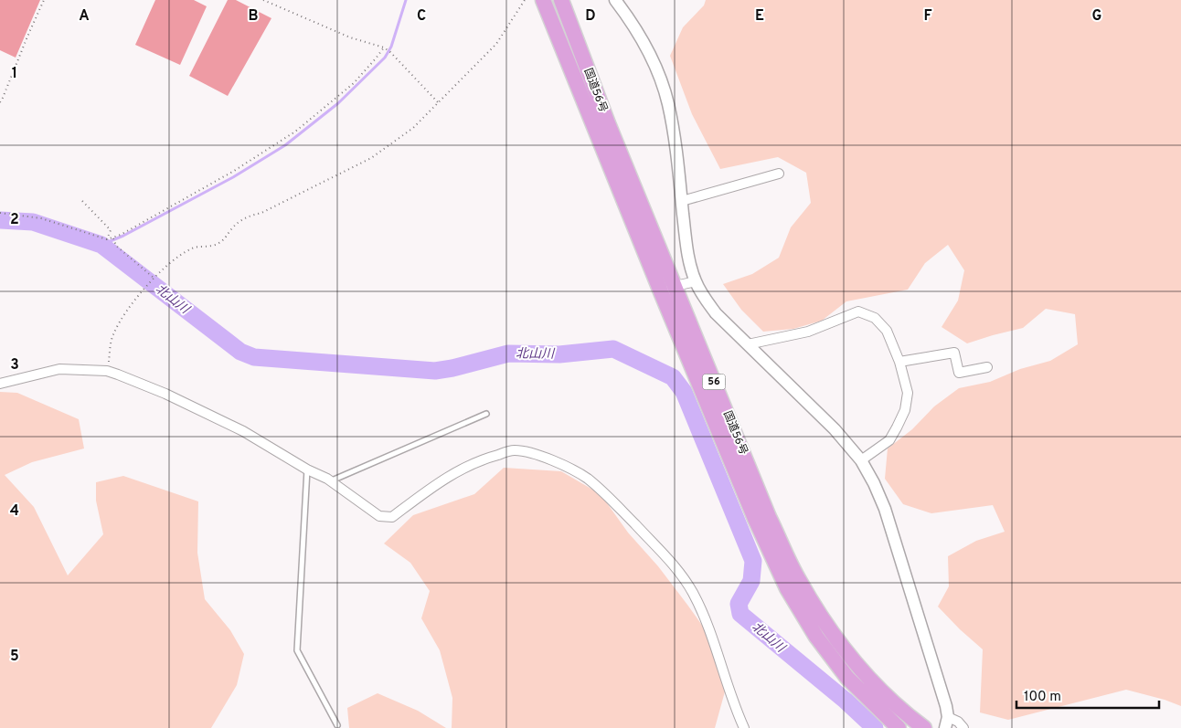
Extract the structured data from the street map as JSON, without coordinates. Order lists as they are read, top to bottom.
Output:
{
  "streets": {
    "highway": ["国道56号", "56"]
  },
  "water": ["北山川"],
  "scale_bar": "100 m",
  "grid": {
    "columns": [
      "A",
      "B",
      "C",
      "D",
      "E",
      "F",
      "G"
    ],
    "rows": [
      "1",
      "2",
      "3",
      "4",
      "5"
    ]
  }
}
